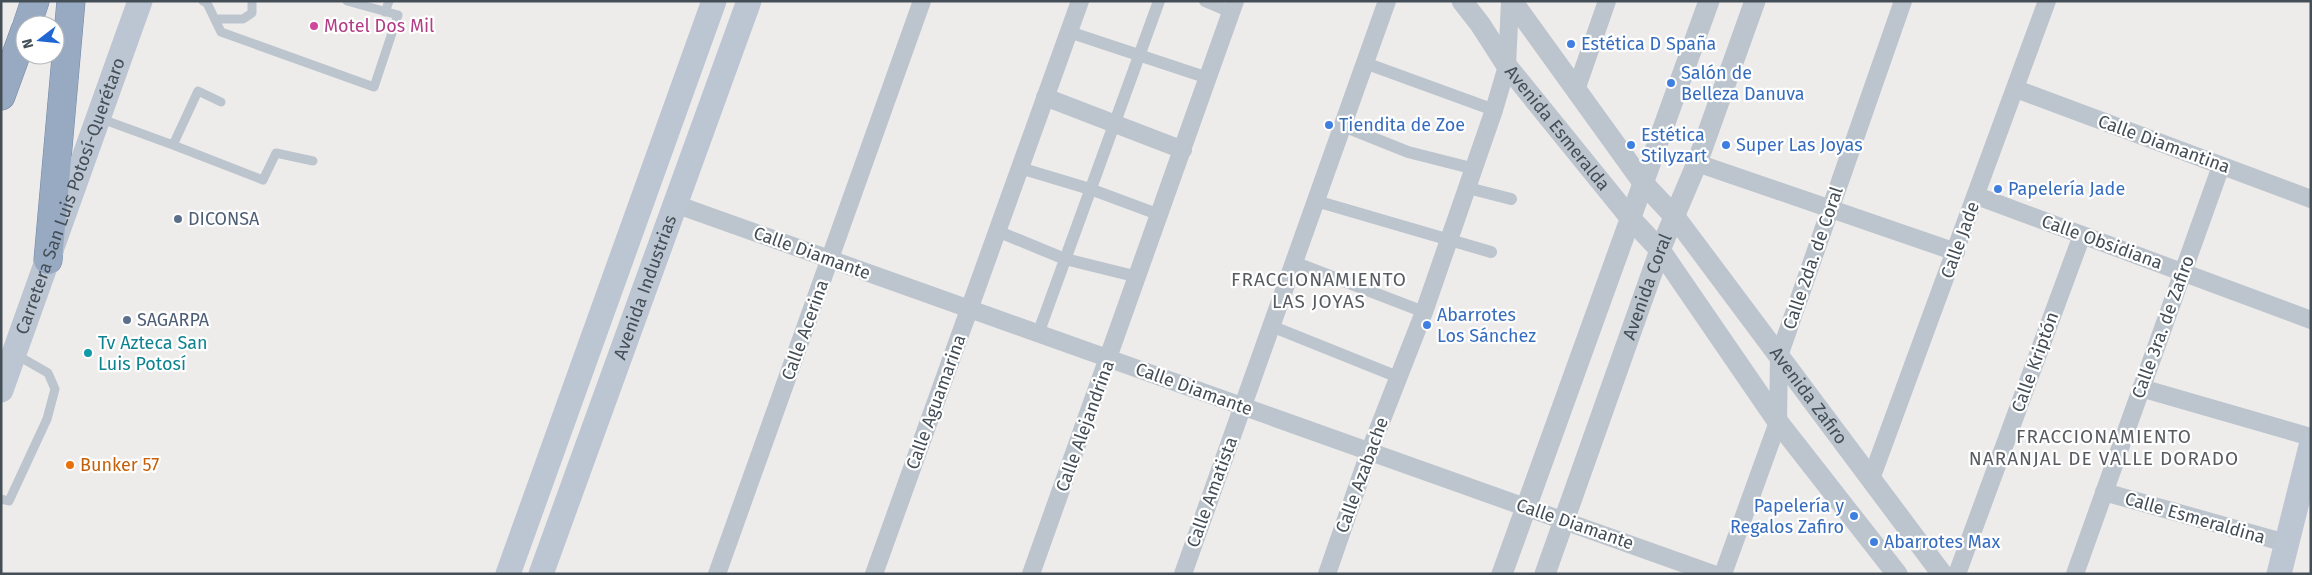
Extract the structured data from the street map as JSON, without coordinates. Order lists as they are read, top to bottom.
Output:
{
  "streets": {
    "main road": ["Carretera San Luis Potosí-Querétaro", "Avenida Industrias"],
    "street": [
      "Avenida Esmeralda",
      "Calle Diamantina",
      "Calle Jade",
      "Calle Obsidiana",
      "Calle Diamante",
      "Calle 2da. de Coral",
      "Avenida Coral",
      "Calle 3ra. de Zafiro",
      "Calle Acerina",
      "Calle Kriptón",
      "Avenida Zafiro",
      "Calle Aguamarina",
      "Calle Alejandrina",
      "Calle Azabache",
      "Calle Amatista",
      "Calle Esmeraldina"
    ]
  },
  "crossings": [
    ["Avenida Esmeralda", "Avenida Coral"],
    ["Avenida Esmeralda", "Avenida Zafiro"],
    ["Avenida Esmeralda", "Calle Azabache"],
    ["Calle Diamantina", "Calle Jade"],
    ["Calle Diamantina", "Calle 3ra. de Zafiro"],
    ["Calle Jade", "Calle Obsidiana"],
    ["Calle Jade", "Avenida Zafiro"],
    ["Calle Obsidiana", "Calle 3ra. de Zafiro"],
    ["Calle Obsidiana", "Calle Kriptón"],
    ["Calle Diamante", "Avenida Industrias"],
    ["Calle Diamante", "Avenida Coral"],
    ["Calle Diamante", "Calle Acerina"],
    ["Calle Diamante", "Calle Aguamarina"],
    ["Calle Diamante", "Calle Alejandrina"],
    ["Calle Diamante", "Calle Azabache"],
    ["Calle Diamante", "Calle Amatista"],
    ["Calle 2da. de Coral", "Avenida Zafiro"],
    ["Avenida Coral", "Avenida Zafiro"],
    ["Calle 3ra. de Zafiro", "Calle Esmeraldina"]
  ],
  "districts": ["FRACCIONAMIENTO LAS JOYAS", "FRACCIONAMIENTO NARANJAL DE VALLE DORADO"],
  "places": [
    "Motel Dos Mil",
    "Estética D Spaña",
    "Salón de Belleza Danuva",
    "Tiendita de Zoe",
    "Estética Stilyzart",
    "Super Las Joyas",
    "Papelería Jade",
    "DICONSA",
    "SAGARPA",
    "Abarrotes Los Sánchez",
    "Tv Azteca San Luis Potosí",
    "Bunker 57",
    "Papelería y Regalos Zafiro",
    "Abarrotes Max"
  ],
  "north": "left"
}
